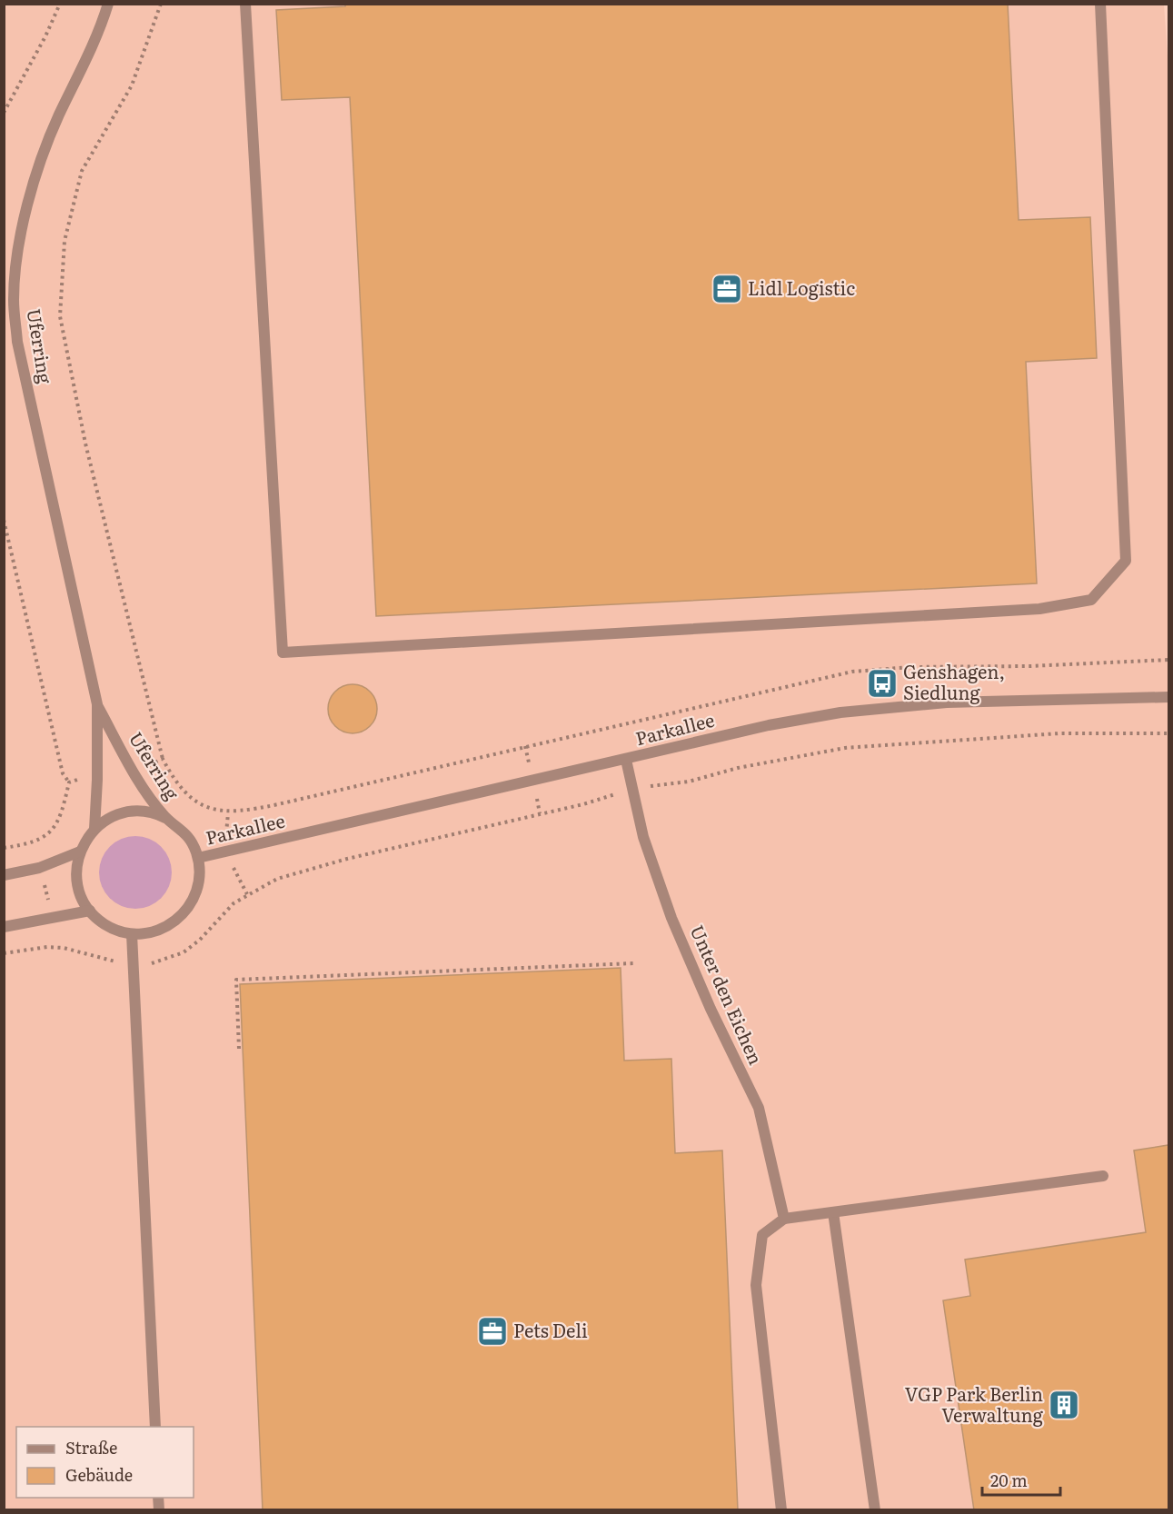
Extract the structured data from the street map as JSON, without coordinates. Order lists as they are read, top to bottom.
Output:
{
  "streets": {
    "street": ["Uferring", "Parkallee", "Unter den Eichen"]
  },
  "crossings": [
    ["Uferring", "Parkallee"],
    ["Parkallee", "Unter den Eichen"]
  ],
  "places": {
    "office": ["Lidl Logistic", "Pets Deli"],
    "bus stop": ["Genshagen, Siedlung"],
    "building": ["VGP Park Berlin Verwaltung"]
  },
  "legend": ["Straße", "Gebäude"],
  "scale_bar": "20 m"
}
